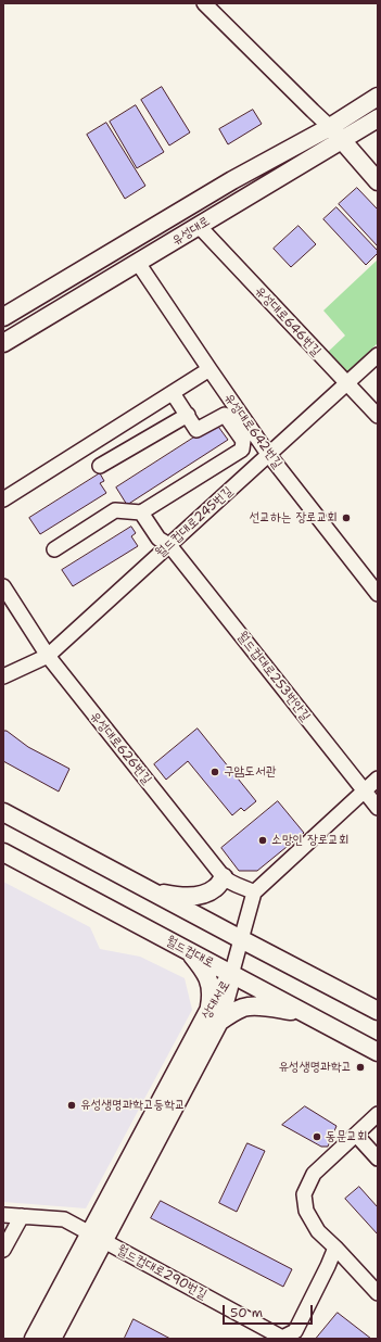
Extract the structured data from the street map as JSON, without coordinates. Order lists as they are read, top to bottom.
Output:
{
  "streets": {
    "street": [
      "유성대로",
      "유성대로646번길",
      "유성대로642번길",
      "월드컵대로245번길",
      "월드컵대로253번안길",
      "유성대로626번길",
      "월드컵대로",
      "상대서로",
      "월드컵대로290번길"
    ]
  },
  "crossings": [
    ["유성대로", "유성대로646번길"],
    ["유성대로", "유성대로642번길"],
    ["유성대로646번길", "월드컵대로245번길"],
    ["유성대로642번길", "월드컵대로245번길"],
    ["월드컵대로245번길", "월드컵대로253번안길"],
    ["월드컵대로245번길", "유성대로626번길"],
    ["월드컵대로", "상대서로"],
    ["상대서로", "월드컵대로290번길"]
  ],
  "places": [
    "선교하는 장로교회",
    "구암도서관",
    "소망인 장로교회",
    "유성생명과학고",
    "유성생명과학고등학교",
    "동문교회"
  ],
  "scale_bar": "50 m"
}
